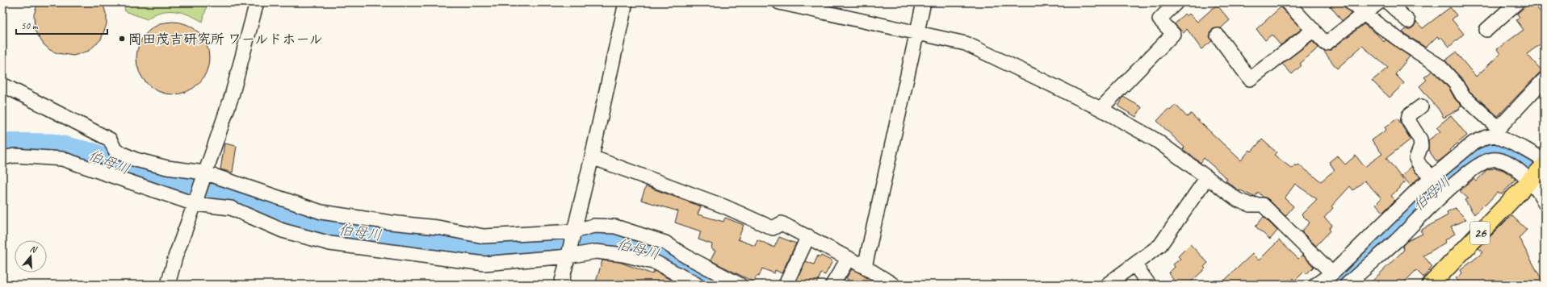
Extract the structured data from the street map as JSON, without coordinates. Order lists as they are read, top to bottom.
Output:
{
  "streets": {
    "main road": ["26"]
  },
  "water": ["伯母川"],
  "places": ["岡田茂吉研究所 ワールドホール"],
  "scale_bar": "50 m",
  "north": "top"
}
